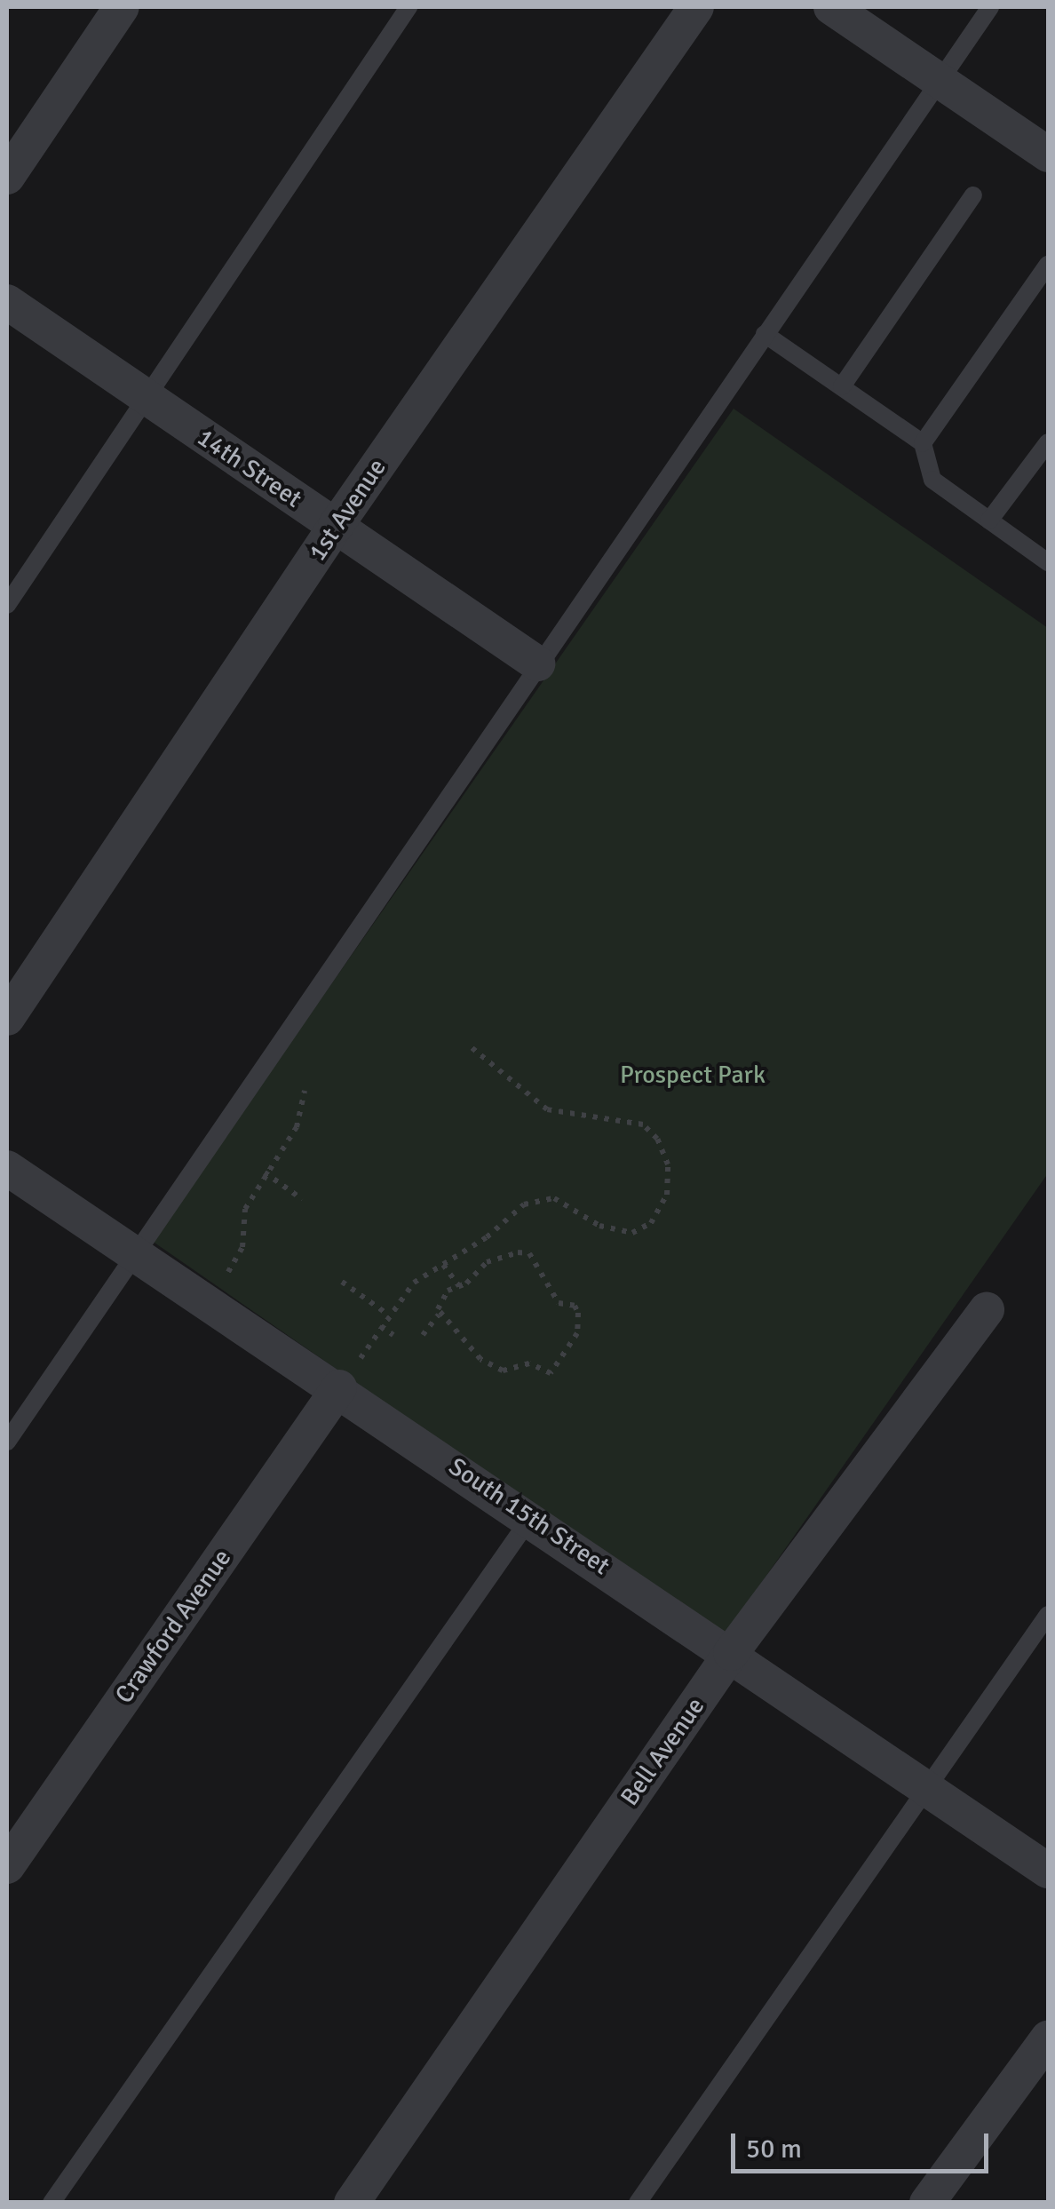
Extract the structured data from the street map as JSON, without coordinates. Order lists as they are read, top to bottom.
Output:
{
  "streets": {
    "street": [
      "14th Street",
      "1st Avenue",
      "South 15th Street",
      "Crawford Avenue",
      "Bell Avenue"
    ]
  },
  "crossings": [
    ["14th Street", "1st Avenue"],
    ["South 15th Street", "Crawford Avenue"],
    ["South 15th Street", "Bell Avenue"]
  ],
  "parks": ["Prospect Park"],
  "scale_bar": "50 m"
}
